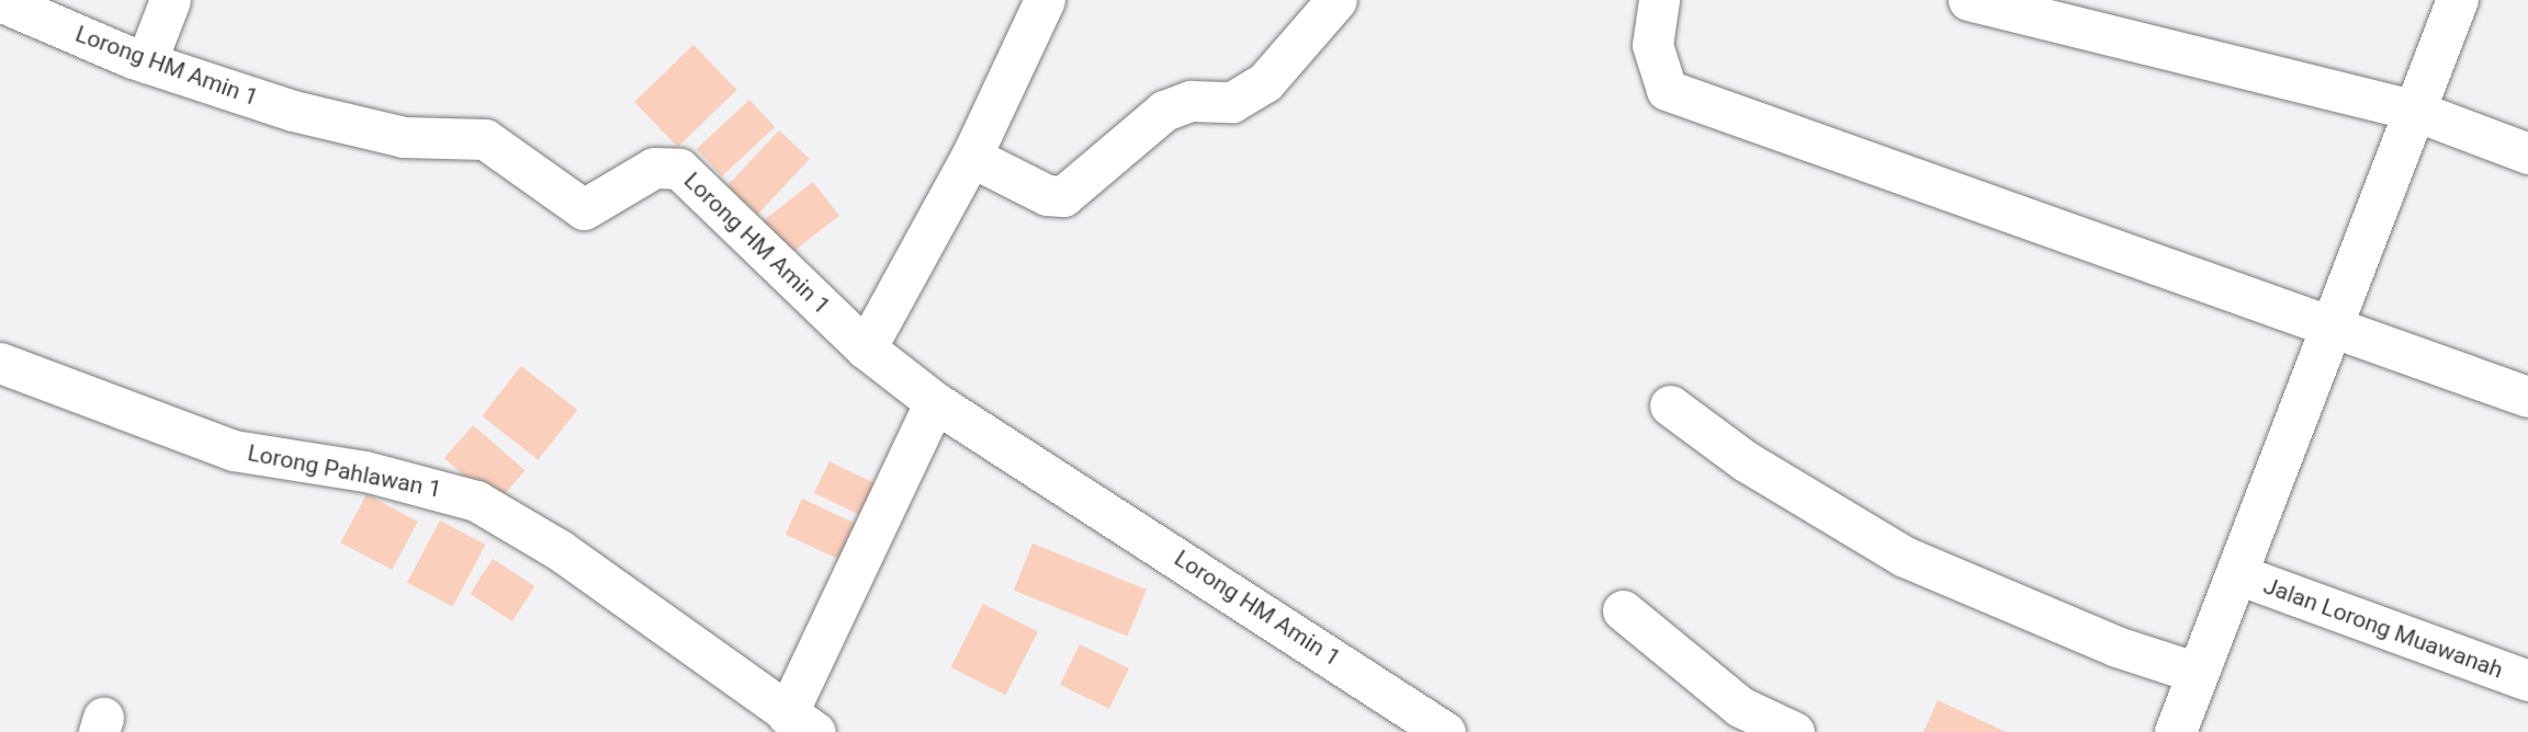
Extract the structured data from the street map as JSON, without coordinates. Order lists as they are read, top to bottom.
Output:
{
  "streets": {
    "street": ["Lorong HM Amin 1", "Lorong Pahlawan 1", "Jalan Lorong Muawanah"]
  }
}
